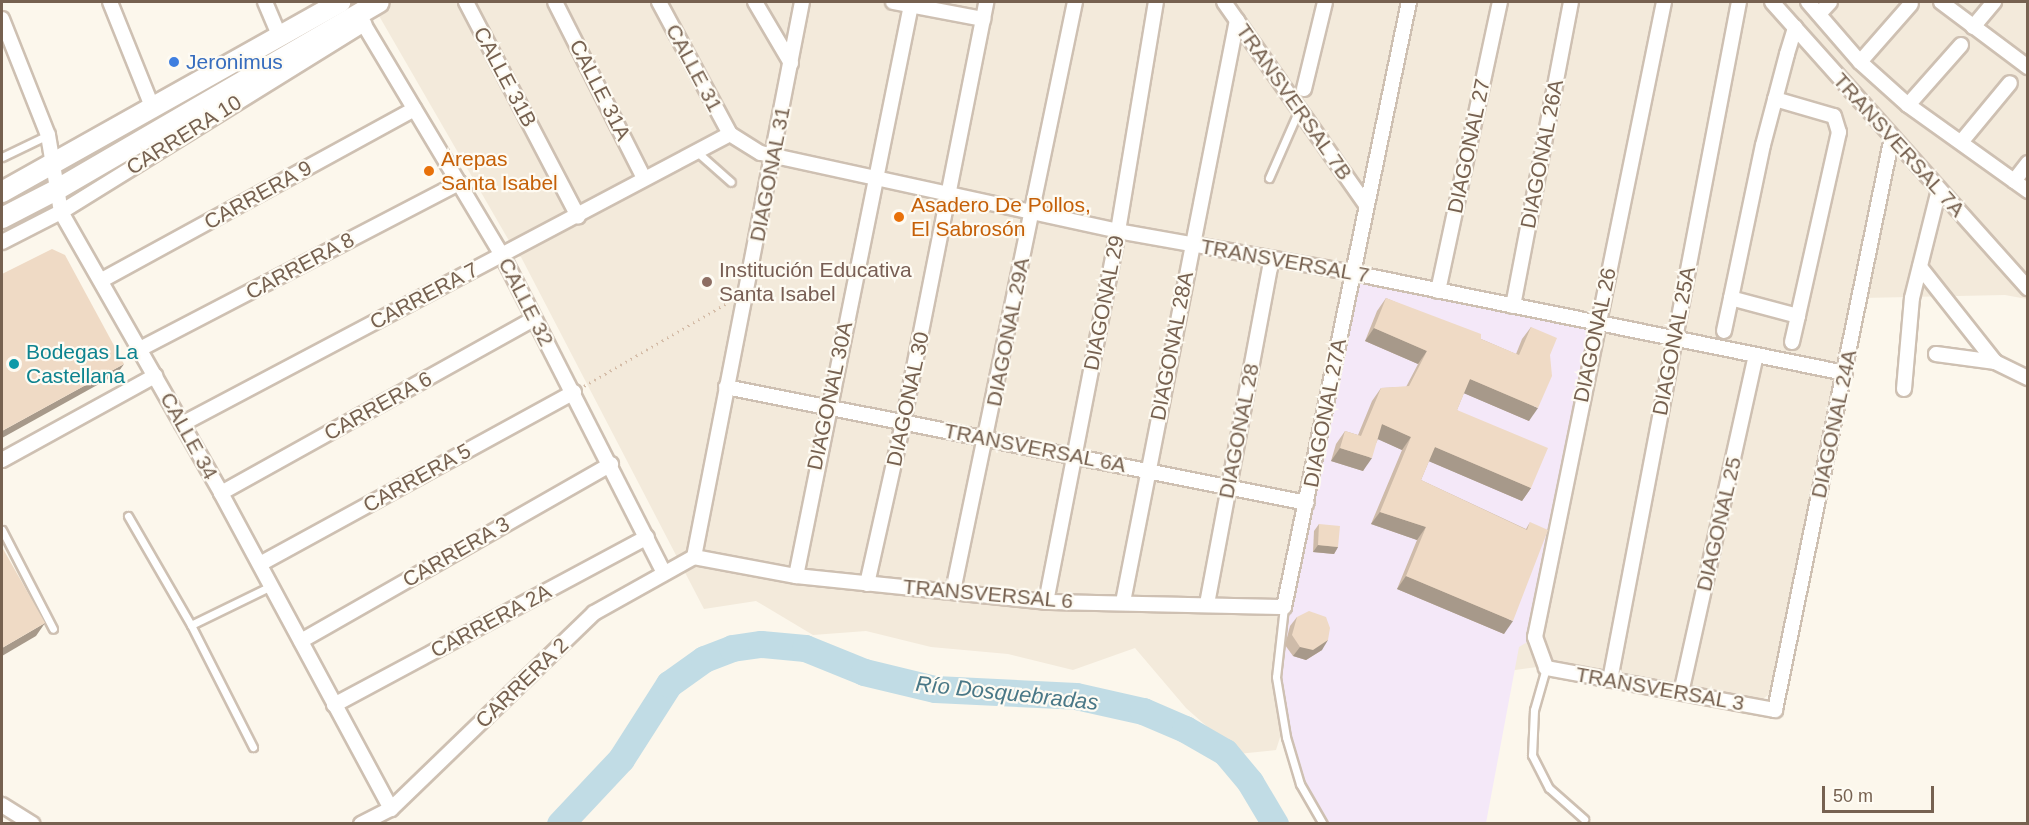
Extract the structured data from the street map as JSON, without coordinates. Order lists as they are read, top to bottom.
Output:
{
  "streets": {
    "street": [
      "CALLE 31",
      "CALLE 31B",
      "CALLE 31A",
      "TRANSVERSAL 7B",
      "CARRERA 10",
      "TRANSVERSAL 7A",
      "DIAGONAL 27",
      "DIAGONAL 26A",
      "DIAGONAL 31",
      "CARRERA 9",
      "TRANSVERSAL 7",
      "CARRERA 8",
      "CARRERA 7",
      "CALLE 32",
      "DIAGONAL 29",
      "DIAGONAL 29A",
      "DIAGONAL 26",
      "DIAGONAL 25A",
      "DIAGONAL 28A",
      "DIAGONAL 30A",
      "DIAGONAL 30",
      "CARRERA 6",
      "DIAGONAL 27A",
      "DIAGONAL 24A",
      "DIAGONAL 28",
      "CALLE 34",
      "TRANSVERSAL 6A",
      "CARRERA 5",
      "DIAGONAL 25",
      "CARRERA 3",
      "TRANSVERSAL 6",
      "CARRERA 2A",
      "CARRERA 2",
      "TRANSVERSAL 3"
    ]
  },
  "crossings": [
    ["CALLE 31", "TRANSVERSAL 7"],
    ["CALLE 31", "CARRERA 7"],
    ["CALLE 31B", "CARRERA 7"],
    ["CALLE 31A", "CARRERA 7"],
    ["TRANSVERSAL 7B", "DIAGONAL 28A"],
    ["TRANSVERSAL 7B", "DIAGONAL 27A"],
    ["CARRERA 10", "CALLE 32"],
    ["CARRERA 10", "CALLE 34"],
    ["TRANSVERSAL 7A", "DIAGONAL 24A"],
    ["DIAGONAL 27", "TRANSVERSAL 7"],
    ["DIAGONAL 26A", "TRANSVERSAL 7"],
    ["DIAGONAL 31", "TRANSVERSAL 7"],
    ["DIAGONAL 31", "TRANSVERSAL 6A"],
    ["DIAGONAL 31", "TRANSVERSAL 6"],
    ["CARRERA 9", "CALLE 32"],
    ["CARRERA 9", "CALLE 34"],
    ["TRANSVERSAL 7", "CARRERA 7"],
    ["TRANSVERSAL 7", "DIAGONAL 29"],
    ["TRANSVERSAL 7", "DIAGONAL 29A"],
    ["TRANSVERSAL 7", "DIAGONAL 26"],
    ["TRANSVERSAL 7", "DIAGONAL 25A"],
    ["TRANSVERSAL 7", "DIAGONAL 28A"],
    ["TRANSVERSAL 7", "DIAGONAL 30A"],
    ["TRANSVERSAL 7", "DIAGONAL 30"],
    ["TRANSVERSAL 7", "DIAGONAL 27A"],
    ["TRANSVERSAL 7", "DIAGONAL 24A"],
    ["TRANSVERSAL 7", "DIAGONAL 28"],
    ["TRANSVERSAL 7", "DIAGONAL 25"],
    ["CARRERA 8", "CALLE 32"],
    ["CARRERA 8", "CALLE 34"],
    ["CARRERA 7", "CALLE 32"],
    ["CARRERA 7", "CALLE 34"],
    ["CALLE 32", "CARRERA 6"],
    ["CALLE 32", "CARRERA 5"],
    ["CALLE 32", "CARRERA 3"],
    ["CALLE 32", "CARRERA 2A"],
    ["CALLE 32", "CARRERA 2"],
    ["DIAGONAL 29", "TRANSVERSAL 6A"],
    ["DIAGONAL 29", "TRANSVERSAL 6"],
    ["DIAGONAL 29A", "TRANSVERSAL 6A"],
    ["DIAGONAL 29A", "TRANSVERSAL 6"],
    ["DIAGONAL 26", "TRANSVERSAL 3"],
    ["DIAGONAL 25A", "TRANSVERSAL 3"],
    ["DIAGONAL 28A", "TRANSVERSAL 6A"],
    ["DIAGONAL 28A", "TRANSVERSAL 6"],
    ["DIAGONAL 30A", "TRANSVERSAL 6A"],
    ["DIAGONAL 30A", "TRANSVERSAL 6"],
    ["DIAGONAL 30", "TRANSVERSAL 6A"],
    ["DIAGONAL 30", "TRANSVERSAL 6"],
    ["CARRERA 6", "CALLE 34"],
    ["DIAGONAL 27A", "TRANSVERSAL 6A"],
    ["DIAGONAL 27A", "TRANSVERSAL 6"],
    ["DIAGONAL 24A", "TRANSVERSAL 3"],
    ["DIAGONAL 28", "TRANSVERSAL 6A"],
    ["DIAGONAL 28", "TRANSVERSAL 6"],
    ["CALLE 34", "CARRERA 5"],
    ["CALLE 34", "CARRERA 3"],
    ["CALLE 34", "CARRERA 2A"],
    ["CALLE 34", "CARRERA 2"],
    ["DIAGONAL 25", "TRANSVERSAL 3"]
  ],
  "water": ["Río Dosquebradas"],
  "places": [
    "Jeronimus",
    "Arepas Santa Isabel",
    "Asadero De Pollos, El Sabrosón",
    "Institución Educativa Santa Isabel",
    "Bodegas La Castellana"
  ],
  "scale_bar": "50 m"
}
